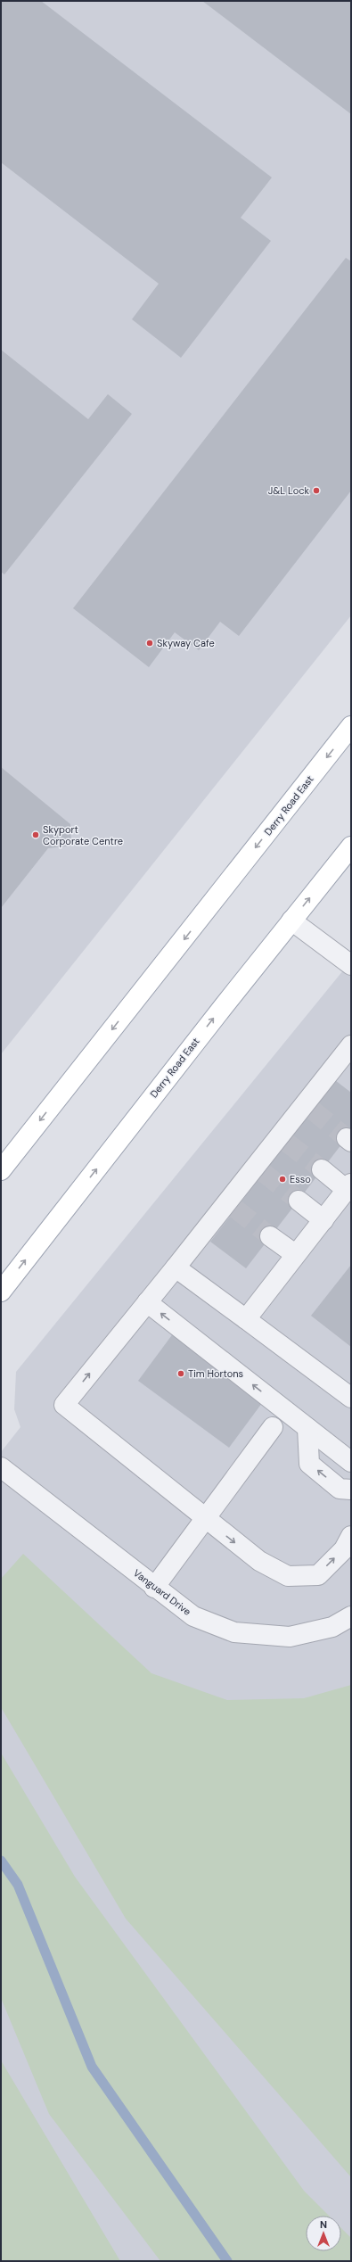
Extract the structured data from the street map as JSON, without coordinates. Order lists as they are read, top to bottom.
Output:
{
  "streets": {
    "main road": ["Derry Road East"],
    "street": ["Vanguard Drive"]
  },
  "places": [
    "J&L Lock",
    "Skyway Cafe",
    "Skyport Corporate Centre",
    "Esso",
    "Tim Hortons"
  ],
  "north": "top"
}
